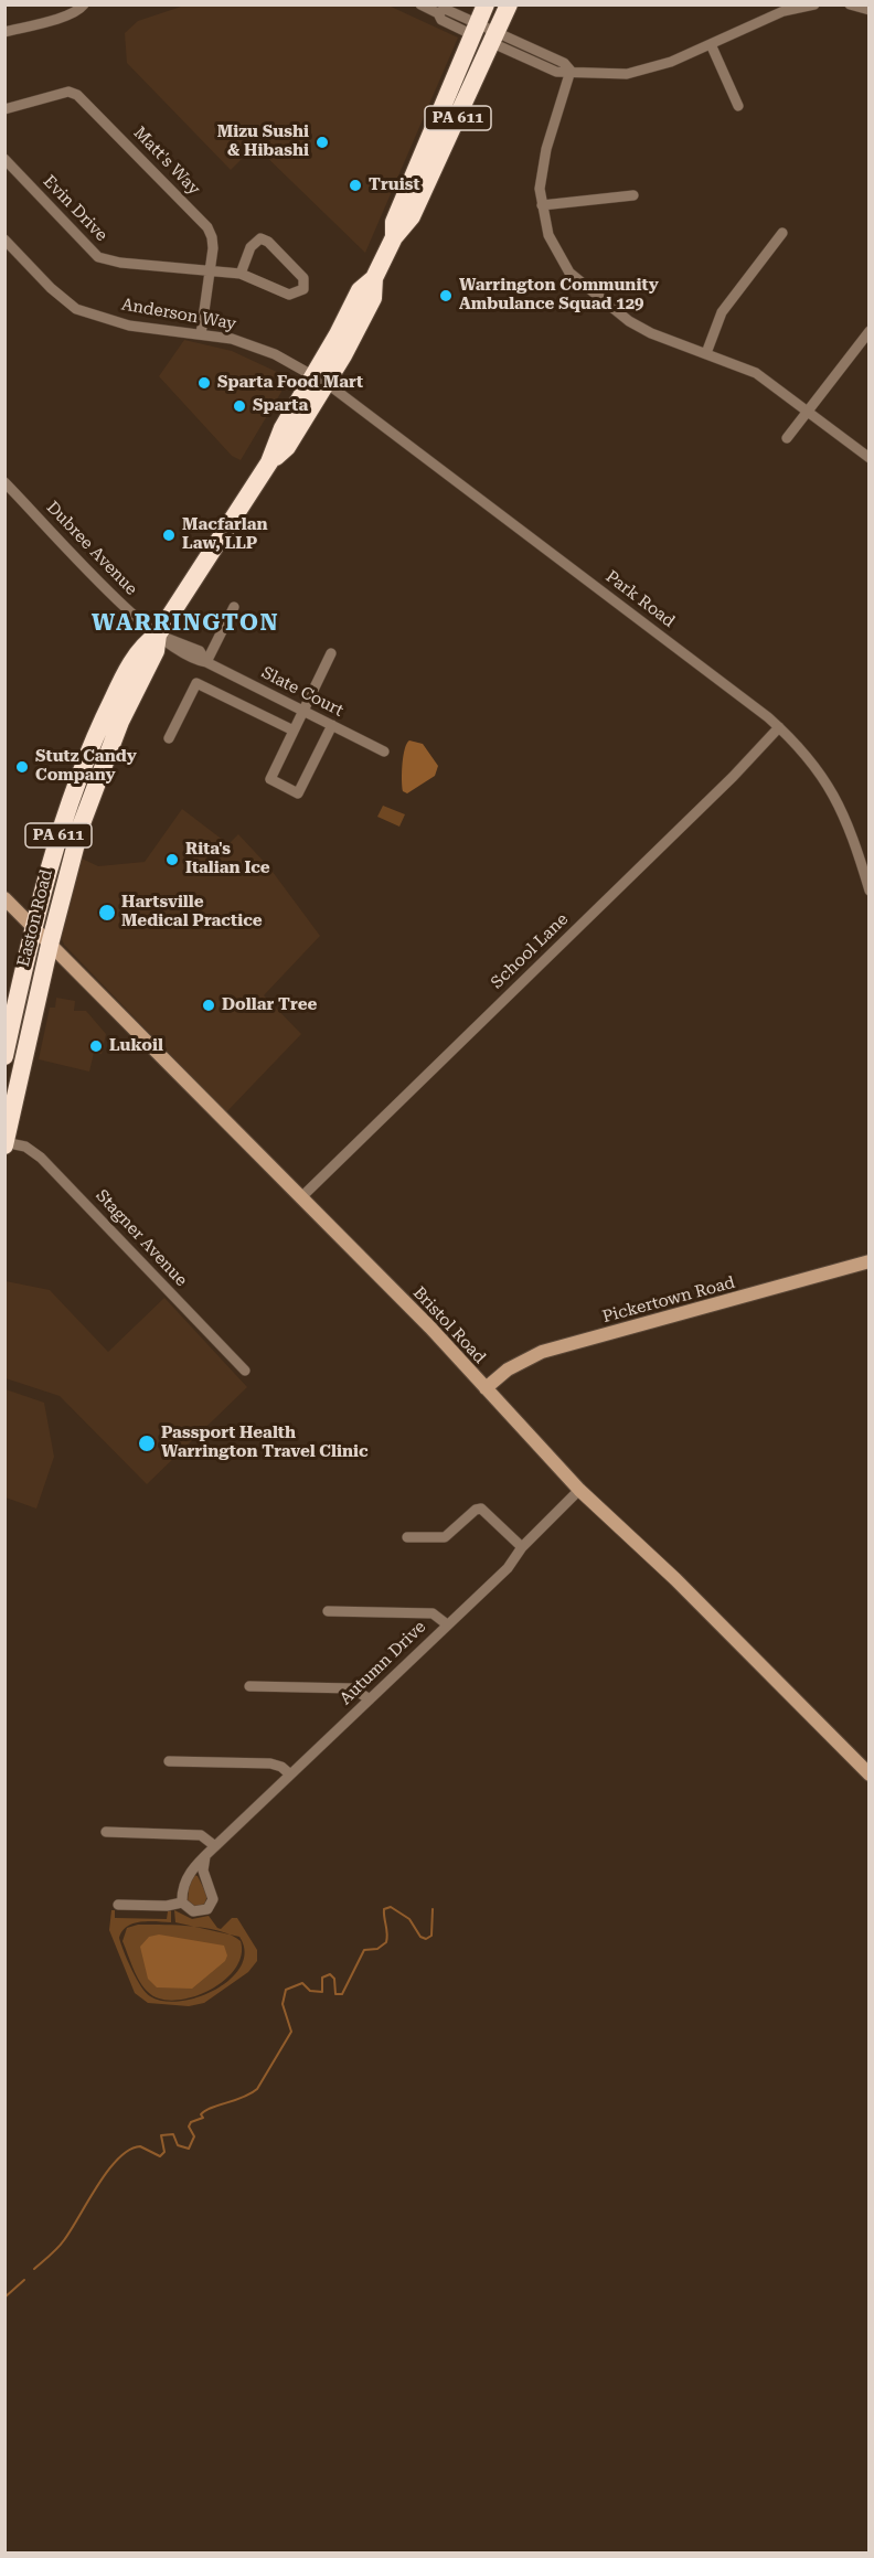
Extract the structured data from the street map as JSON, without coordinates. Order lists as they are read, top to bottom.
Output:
{
  "streets": {
    "highway": ["PA 611", "Easton Road"],
    "main road": ["Pickertown Road", "Bristol Road"],
    "street": [
      "Matt's Way",
      "Evin Drive",
      "Anderson Way",
      "Dubree Avenue",
      "Park Road",
      "Slate Court",
      "School Lane",
      "Stagner Avenue",
      "Autumn Drive"
    ]
  },
  "crossings": [
    ["Matt's Way", "Evin Drive"],
    ["Matt's Way", "Anderson Way"],
    ["Anderson Way", "Park Road"],
    ["Anderson Way", "Easton Road"],
    ["Dubree Avenue", "Slate Court"],
    ["Dubree Avenue", "Easton Road"],
    ["Park Road", "Easton Road"],
    ["Park Road", "School Lane"],
    ["Slate Court", "Easton Road"],
    ["Easton Road", "Stagner Avenue"],
    ["Easton Road", "Bristol Road"],
    ["School Lane", "Bristol Road"],
    ["Pickertown Road", "Bristol Road"],
    ["Bristol Road", "Autumn Drive"]
  ],
  "districts": ["WARRINGTON"],
  "places": [
    "Mizu Sushi & Hibashi",
    "Truist",
    "Warrington Community Ambulance Squad 129",
    "Sparta Food Mart",
    "Sparta",
    "Macfarlan Law, LLP",
    "Stutz Candy Company",
    "Rita's Italian Ice",
    "Hartsville Medical Practice",
    "Dollar Tree",
    "Lukoil",
    "Passport Health Warrington Travel Clinic"
  ]
}
